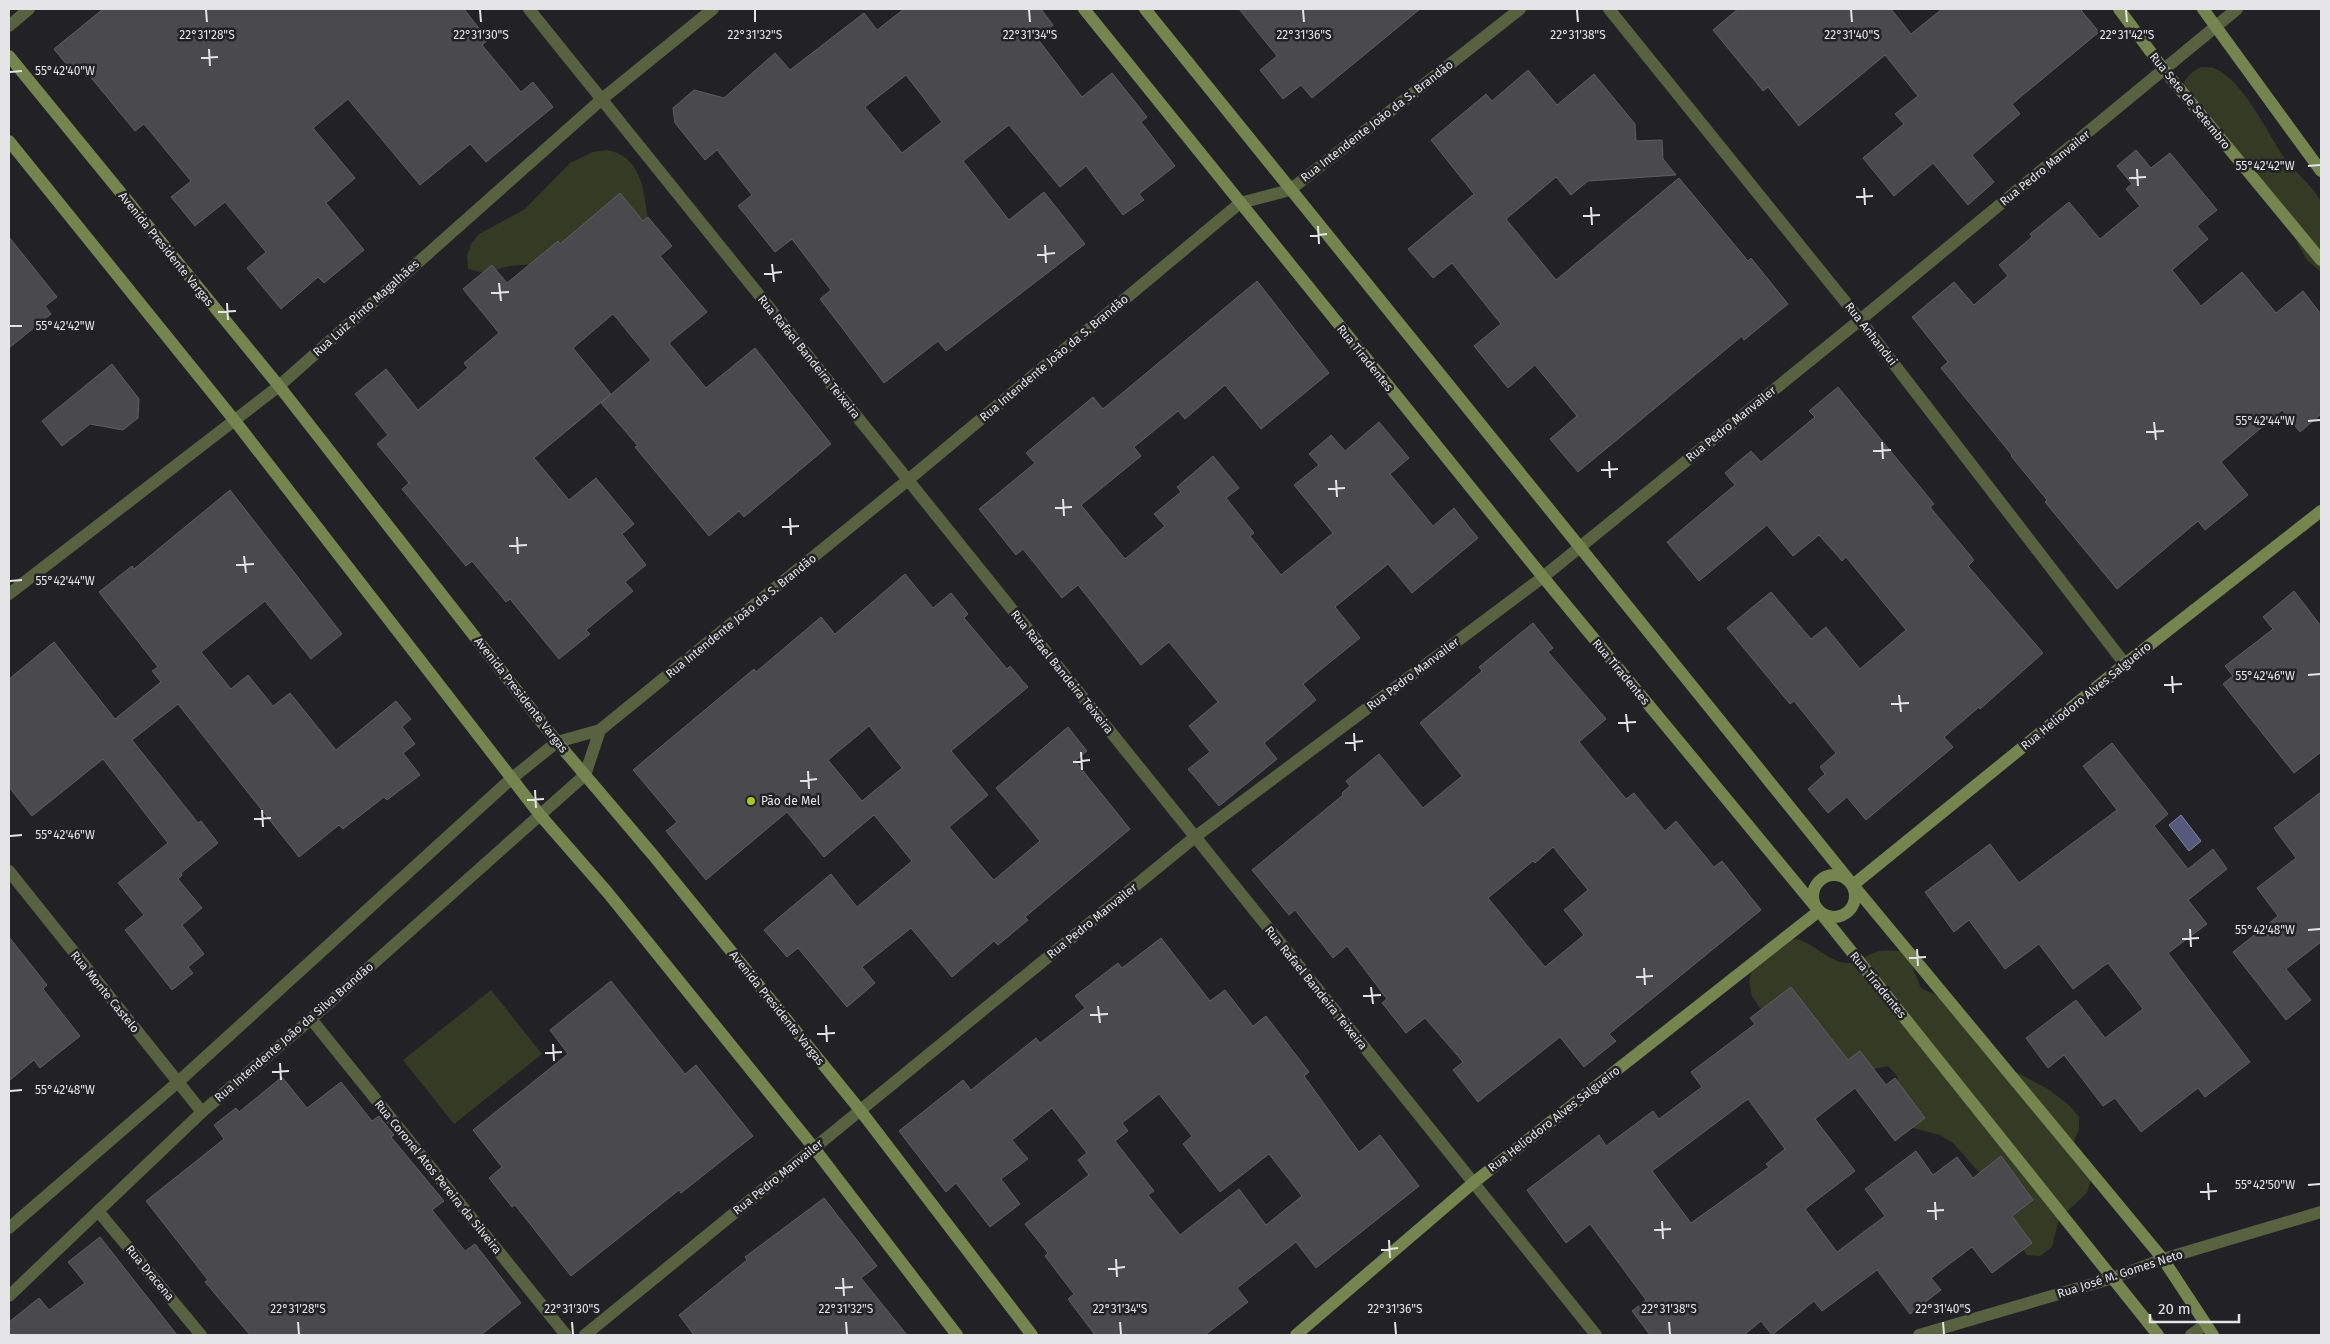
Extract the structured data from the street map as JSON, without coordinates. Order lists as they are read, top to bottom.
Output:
{
  "streets": {
    "main road": [
      "Rua Sete de Setembro",
      "Avenida Presidente Vargas",
      "Rua Tiradentes",
      "Rua Heliodoro Alves Salgueiro"
    ],
    "street": [
      "Rua Intendente João da S. Brandão",
      "Rua Pedro Manvailer",
      "Rua Luiz Pinto Magalhães",
      "Rua Anhandui",
      "Rua Rafael Bandeira Teixeira",
      "Rua Monte Castelo",
      "Rua Intendente João da Silva Brandão",
      "Rua Coronel Atos Pereira da Silveira",
      "Rua Dracena",
      "Rua José M. Gomes Neto"
    ]
  },
  "crossings": [
    ["Rua Sete de Setembro", "Rua Pedro Manvailer"],
    ["Rua Intendente João da S. Brandão", "Avenida Presidente Vargas"],
    ["Rua Intendente João da S. Brandão", "Rua Rafael Bandeira Teixeira"],
    ["Rua Intendente João da S. Brandão", "Rua Tiradentes"],
    ["Rua Pedro Manvailer", "Avenida Presidente Vargas"],
    ["Rua Pedro Manvailer", "Rua Anhandui"],
    ["Rua Pedro Manvailer", "Rua Rafael Bandeira Teixeira"],
    ["Rua Pedro Manvailer", "Rua Tiradentes"],
    ["Avenida Presidente Vargas", "Rua Luiz Pinto Magalhães"],
    ["Avenida Presidente Vargas", "Rua Intendente João da Silva Brandão"],
    ["Rua Luiz Pinto Magalhães", "Rua Rafael Bandeira Teixeira"],
    ["Rua Anhandui", "Rua Heliodoro Alves Salgueiro"],
    ["Rua Rafael Bandeira Teixeira", "Rua Heliodoro Alves Salgueiro"],
    ["Rua Tiradentes", "Rua Heliodoro Alves Salgueiro"],
    ["Rua Tiradentes", "Rua José M. Gomes Neto"],
    ["Rua Monte Castelo", "Rua Intendente João da Silva Brandão"],
    ["Rua Intendente João da Silva Brandão", "Rua Coronel Atos Pereira da Silveira"],
    ["Rua Intendente João da Silva Brandão", "Rua Dracena"]
  ],
  "places": ["Pão de Mel"],
  "scale_bar": "20 m",
  "coordinates": [
    "22°31'28\"S",
    "22°31'30\"S",
    "22°31'32\"S",
    "22°31'34\"S",
    "22°31'36\"S",
    "22°31'38\"S",
    "22°31'40\"S",
    "22°31'42\"S",
    "55°42'40\"W",
    "55°42'42\"W",
    "55°42'44\"W",
    "55°42'46\"W",
    "55°42'48\"W",
    "55°42'50\"W"
  ]
}
